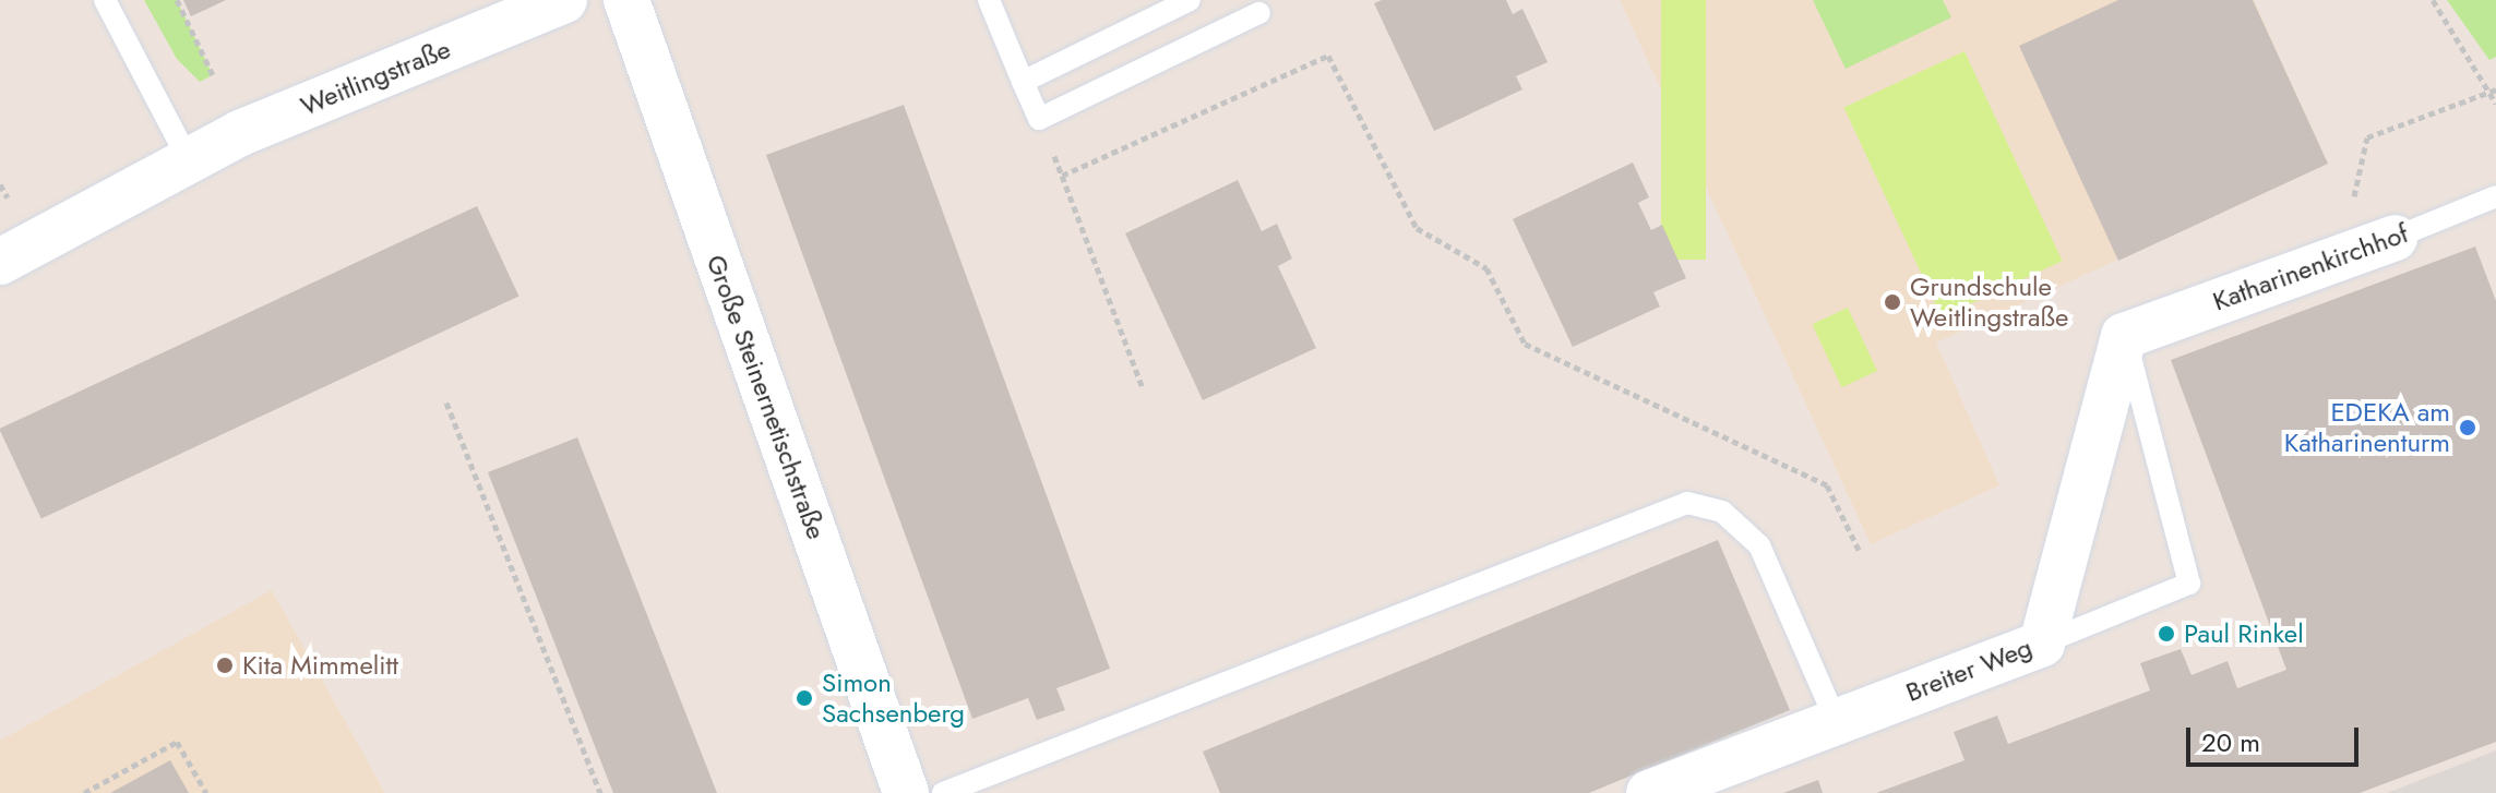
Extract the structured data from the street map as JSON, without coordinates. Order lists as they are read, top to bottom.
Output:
{
  "streets": {
    "street": [
      "Weitlingstraße",
      "Katharinenkirchhof",
      "Große Steinernetischstraße",
      "Breiter Weg"
    ]
  },
  "crossings": [
    ["Katharinenkirchhof", "Breiter Weg"]
  ],
  "places": [
    "Grundschule Weitlingstraße",
    "EDEKA am Katharinenturm",
    "Paul Rinkel",
    "Kita Mimmelitt",
    "Simon Sachsenberg"
  ],
  "scale_bar": "20 m"
}
